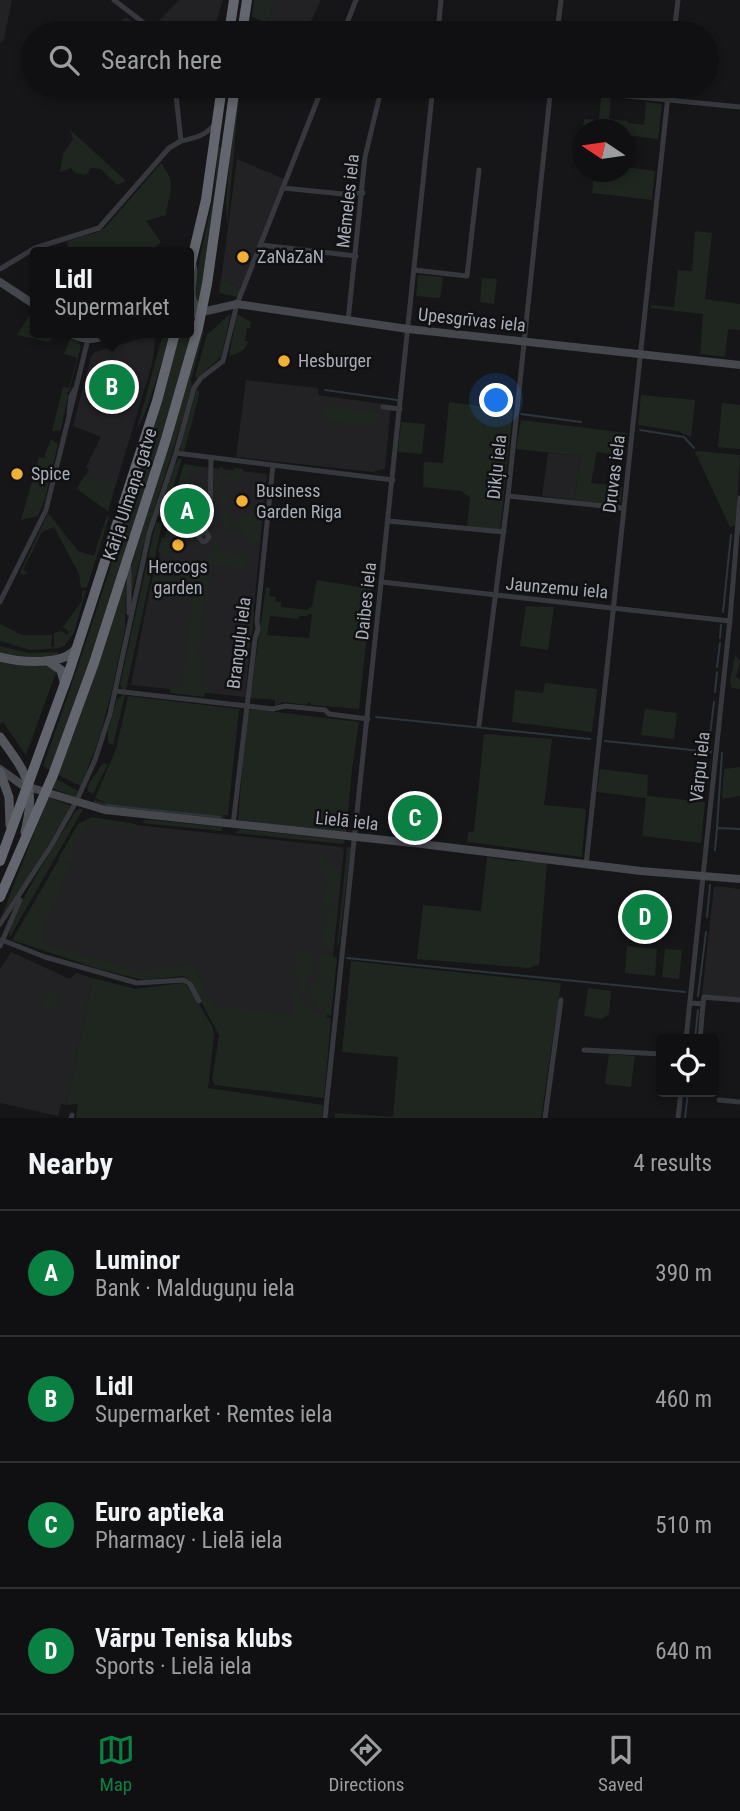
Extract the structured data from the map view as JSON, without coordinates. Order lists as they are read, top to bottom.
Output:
{
  "streets": {
    "highway": ["Kārļa Ulmaņa gatve"],
    "street": [
      "Mēmeles iela",
      "Upesgrīvas iela",
      "Dikļu iela",
      "Druvas iela",
      "Jaunzemu iela",
      "Daibes iela",
      "Branguļu iela",
      "Vārpu iela",
      "Lielā iela"
    ]
  },
  "crossings": [
    ["Mēmeles iela", "Upesgrīvas iela"],
    ["Upesgrīvas iela", "Dikļu iela"],
    ["Upesgrīvas iela", "Druvas iela"],
    ["Upesgrīvas iela", "Kārļa Ulmaņa gatve"],
    ["Upesgrīvas iela", "Daibes iela"],
    ["Dikļu iela", "Jaunzemu iela"],
    ["Druvas iela", "Jaunzemu iela"],
    ["Druvas iela", "Lielā iela"],
    ["Kārļa Ulmaņa gatve", "Lielā iela"],
    ["Jaunzemu iela", "Daibes iela"],
    ["Jaunzemu iela", "Vārpu iela"],
    ["Daibes iela", "Lielā iela"],
    ["Branguļu iela", "Lielā iela"],
    ["Vārpu iela", "Lielā iela"]
  ],
  "places": [
    "ZaNaZaN",
    "Hesburger",
    "Spice",
    "Business Garden Riga",
    "Hercogs garden"
  ],
  "north": "left",
  "page": {
    "search": "Search here",
    "popup": ["Lidl", "Supermarket"],
    "pins": [
      "B",
      "A",
      "C",
      "D"
    ],
    "heading": ["Nearby", "4 results"],
    "list": [
      {
        "mark": "A",
        "name": "Luminor",
        "note": "Bank · Malduguņu iela",
        "value": "390 m"
      },
      {
        "mark": "B",
        "name": "Lidl",
        "note": "Supermarket · Remtes iela",
        "value": "460 m"
      },
      {
        "mark": "C",
        "name": "Euro aptieka",
        "note": "Pharmacy · Lielā iela",
        "value": "510 m"
      },
      {
        "mark": "D",
        "name": "Vārpu Tenisa klubs",
        "note": "Sports · Lielā iela",
        "value": "640 m"
      }
    ],
    "nav": ["Map", "Directions", "Saved"]
  }
}
